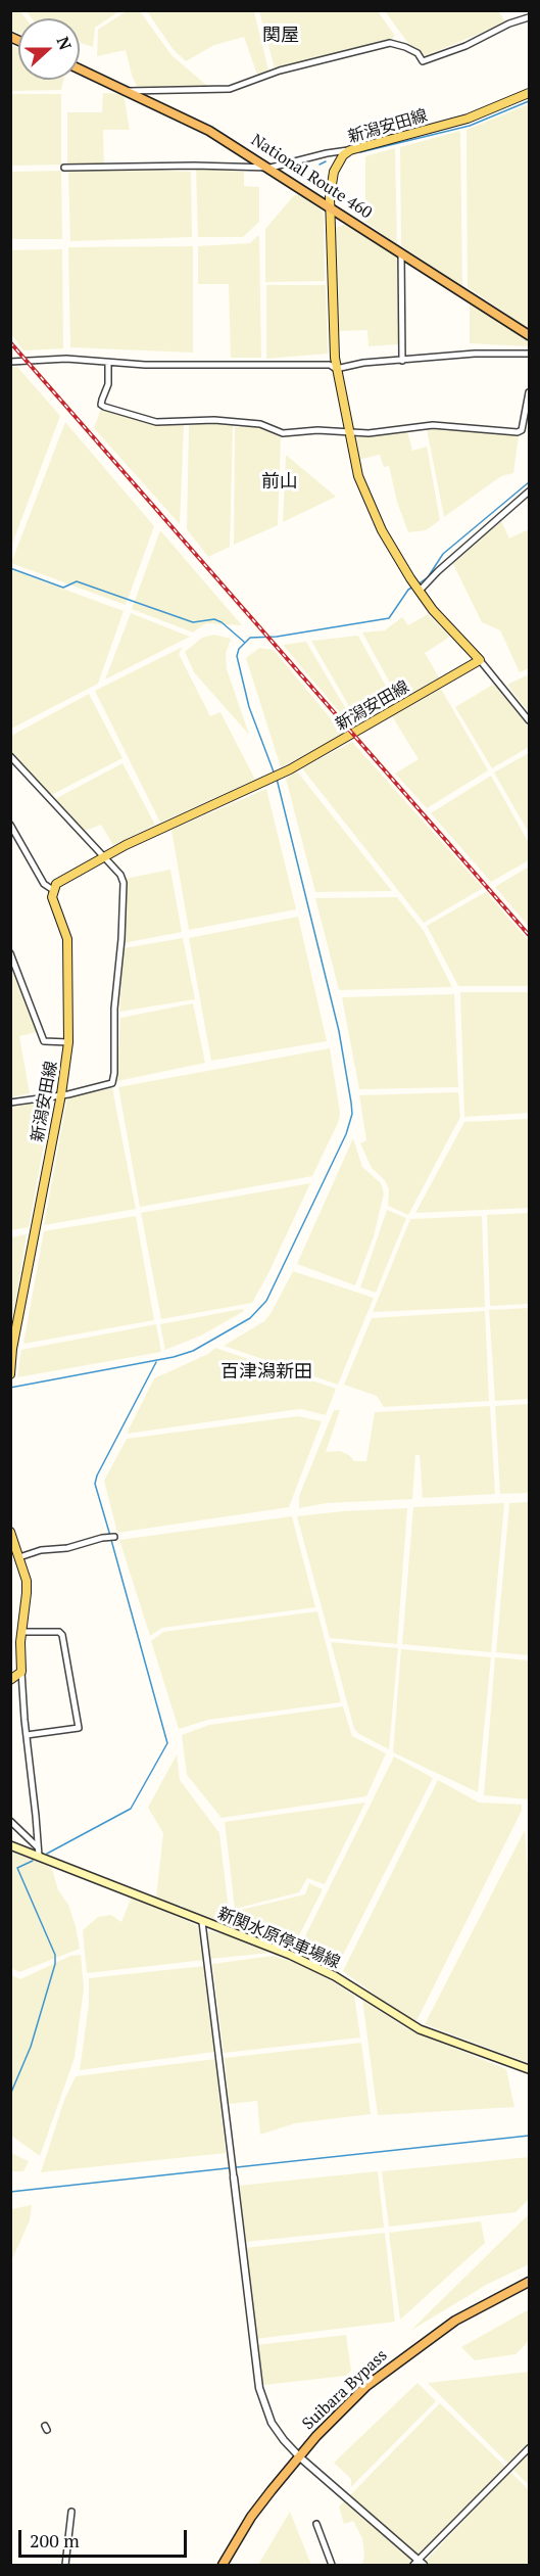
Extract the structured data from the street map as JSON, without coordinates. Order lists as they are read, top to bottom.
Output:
{
  "streets": {
    "highway": ["National Route 460", "Suibara Bypass"],
    "main road": ["新潟安田線", "新関水原停車場線"]
  },
  "crossings": [
    ["新潟安田線", "National Route 460"]
  ],
  "districts": ["関屋", "前山", "百津潟新田"],
  "scale_bar": "200 m",
  "north": "right"
}
